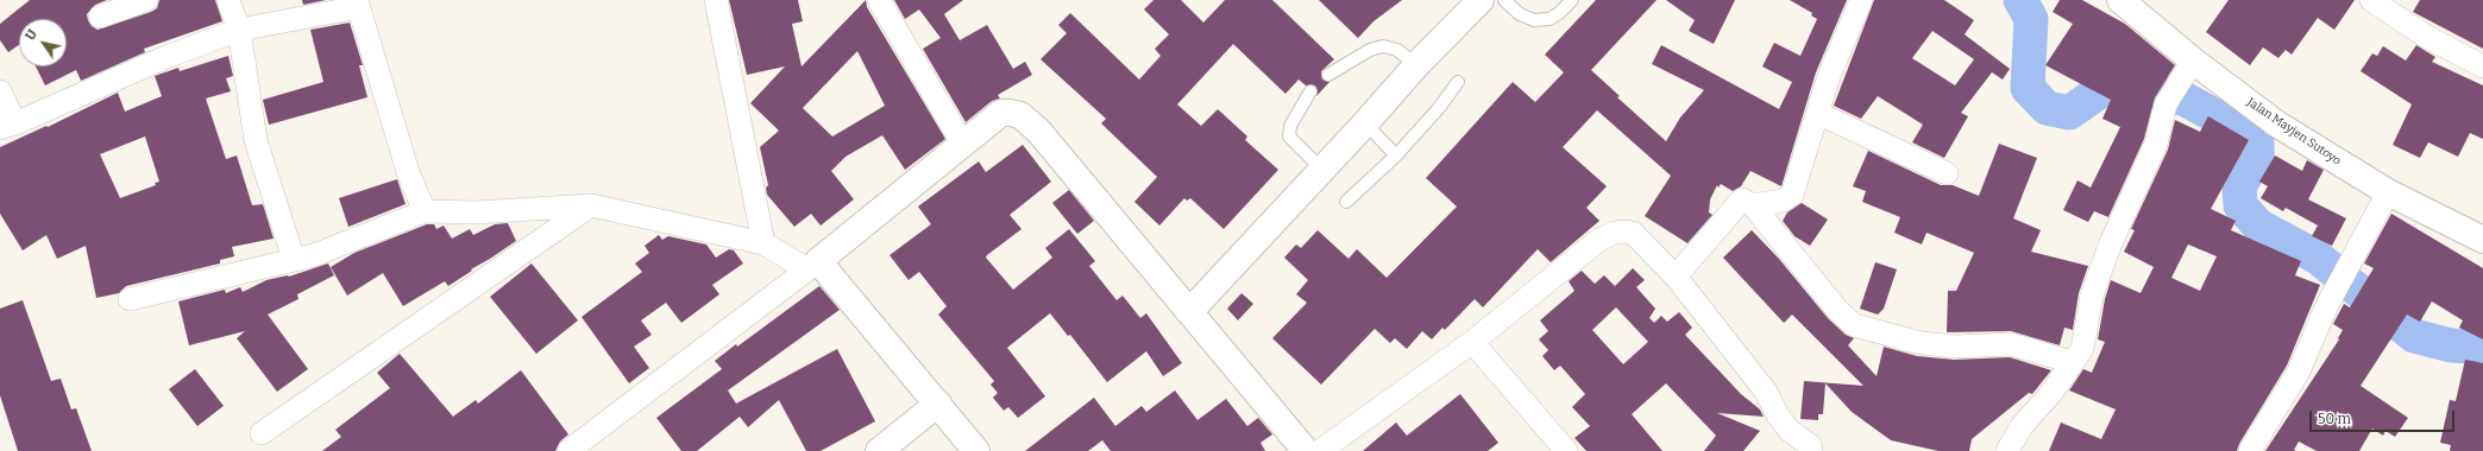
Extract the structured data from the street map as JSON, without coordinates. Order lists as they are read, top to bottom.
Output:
{
  "streets": {
    "street": ["Jalan Mayjen Sutoyo"]
  },
  "scale_bar": "50 m",
  "north": "top left"
}
